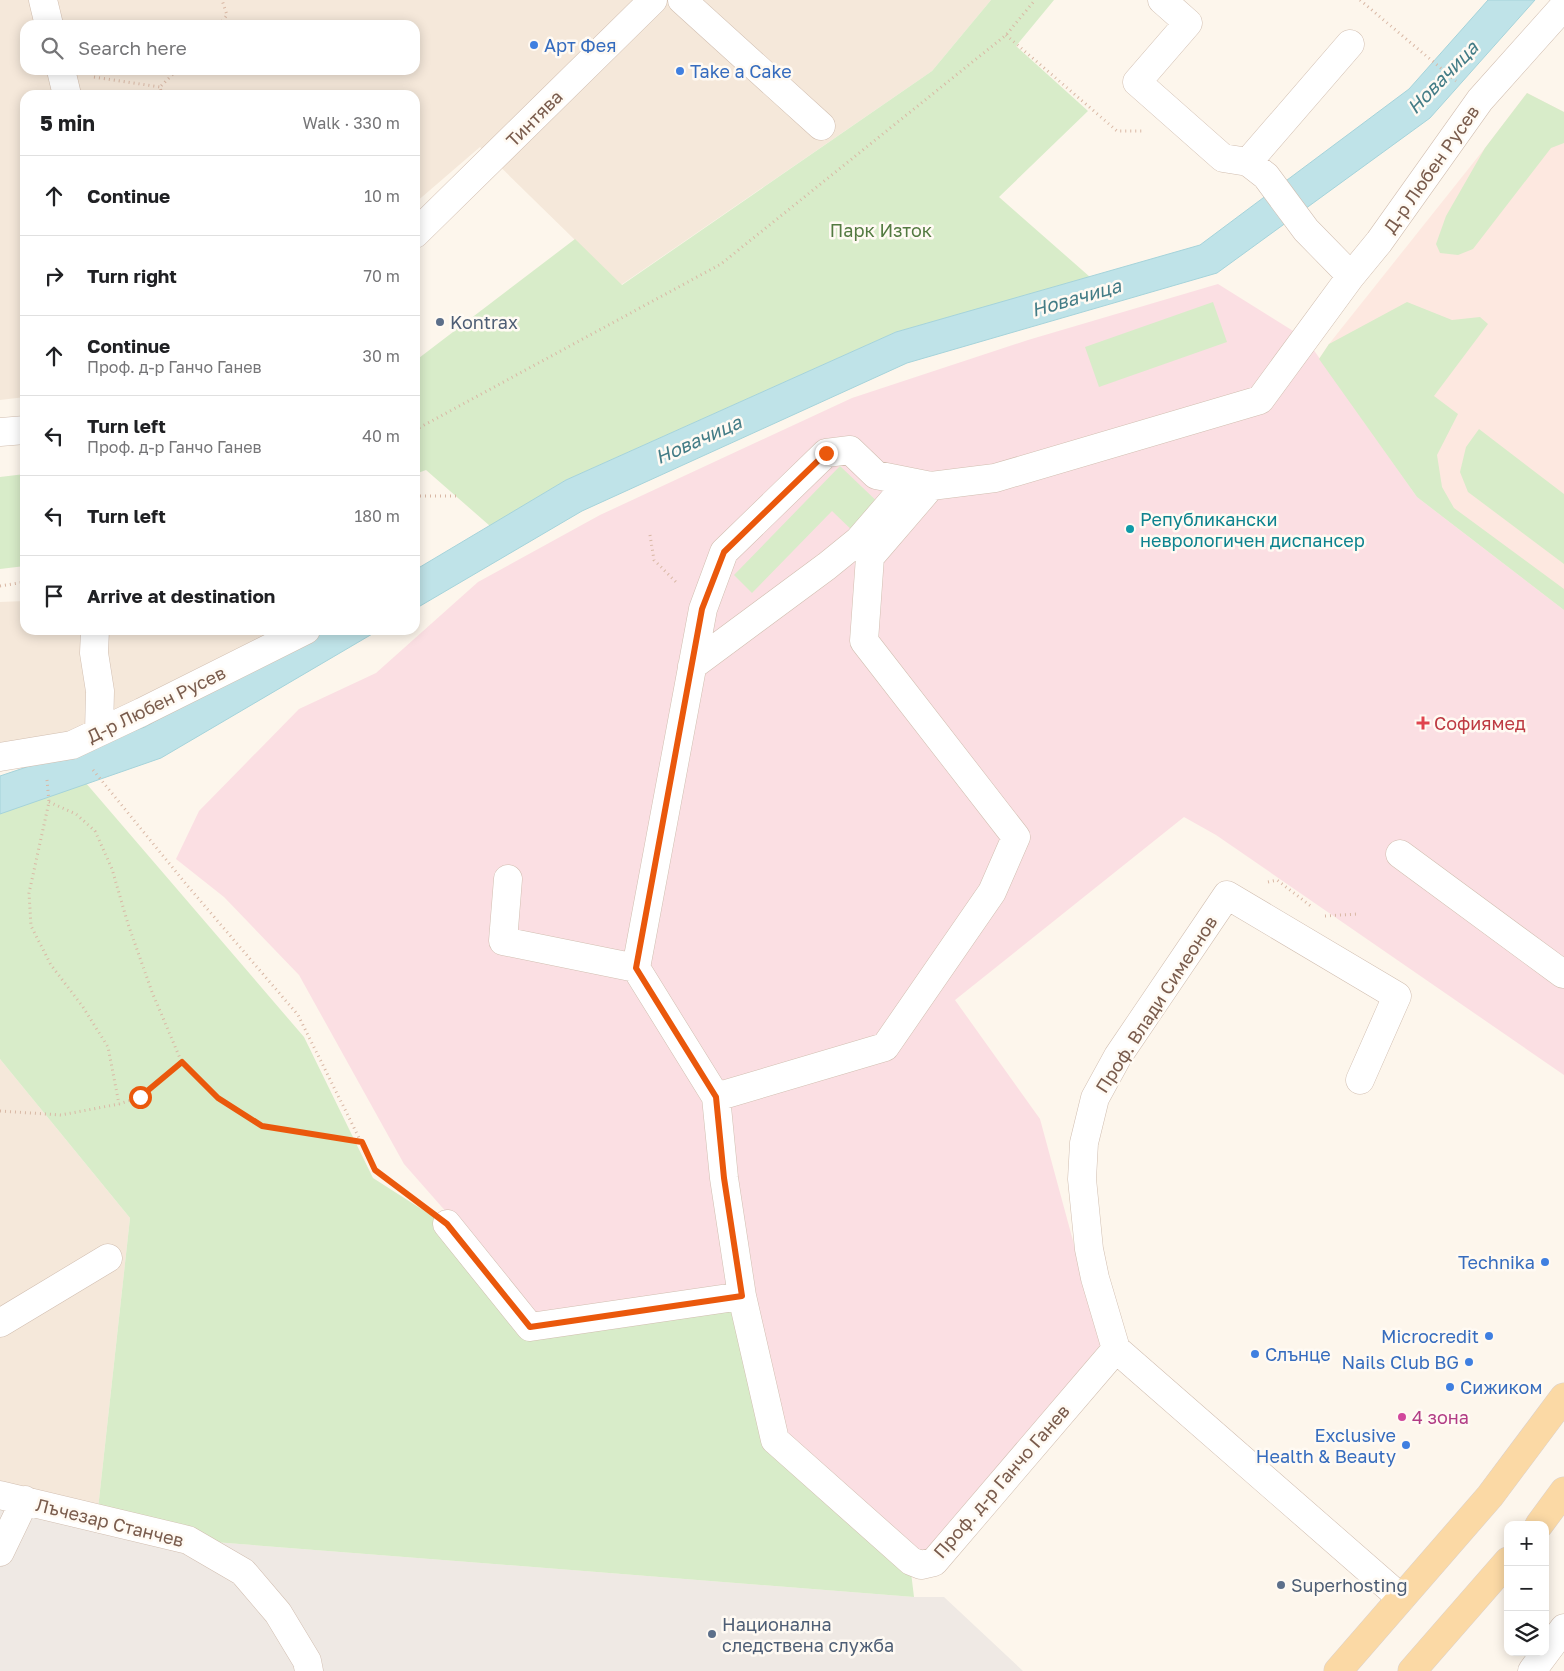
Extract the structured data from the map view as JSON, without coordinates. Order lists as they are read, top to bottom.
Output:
{
  "streets": {
    "street": [
      "Тинтява",
      "Д-р Любен Русев",
      "Проф. Влади Симеонов",
      "Проф. д-р Ганчо Ганев",
      "Лъчезар Станчев"
    ]
  },
  "crossings": [
    ["Проф. Влади Симеонов", "Проф. д-р Ганчо Ганев"]
  ],
  "water": ["Новачица"],
  "parks": ["Парк Изток"],
  "places": {
    "other": [
      "Арт Фея",
      "Take a Cake",
      "Kontrax",
      "Републикански неврологичен диспансер",
      "Technika",
      "Microcredit",
      "Слънце",
      "Nails Club BG",
      "Сижиком",
      "4 зона",
      "Exclusive Health & Beauty",
      "Superhosting",
      "Национална следствена служба"
    ],
    "health": ["Софиямед"]
  },
  "page": {
    "search": "Search here",
    "heading": ["5 min", "Walk · 330 m"],
    "list": [
      ["Continue", "10 m"],
      ["Turn right", "70 m"],
      ["Continue", "Проф. д-р Ганчо Ганев", "30 m"],
      ["Turn left", "Проф. д-р Ганчо Ганев", "40 m"],
      ["Turn left", "180 m"],
      "Arrive at destination"
    ],
    "map_buttons": ["+", "−"]
  }
}
